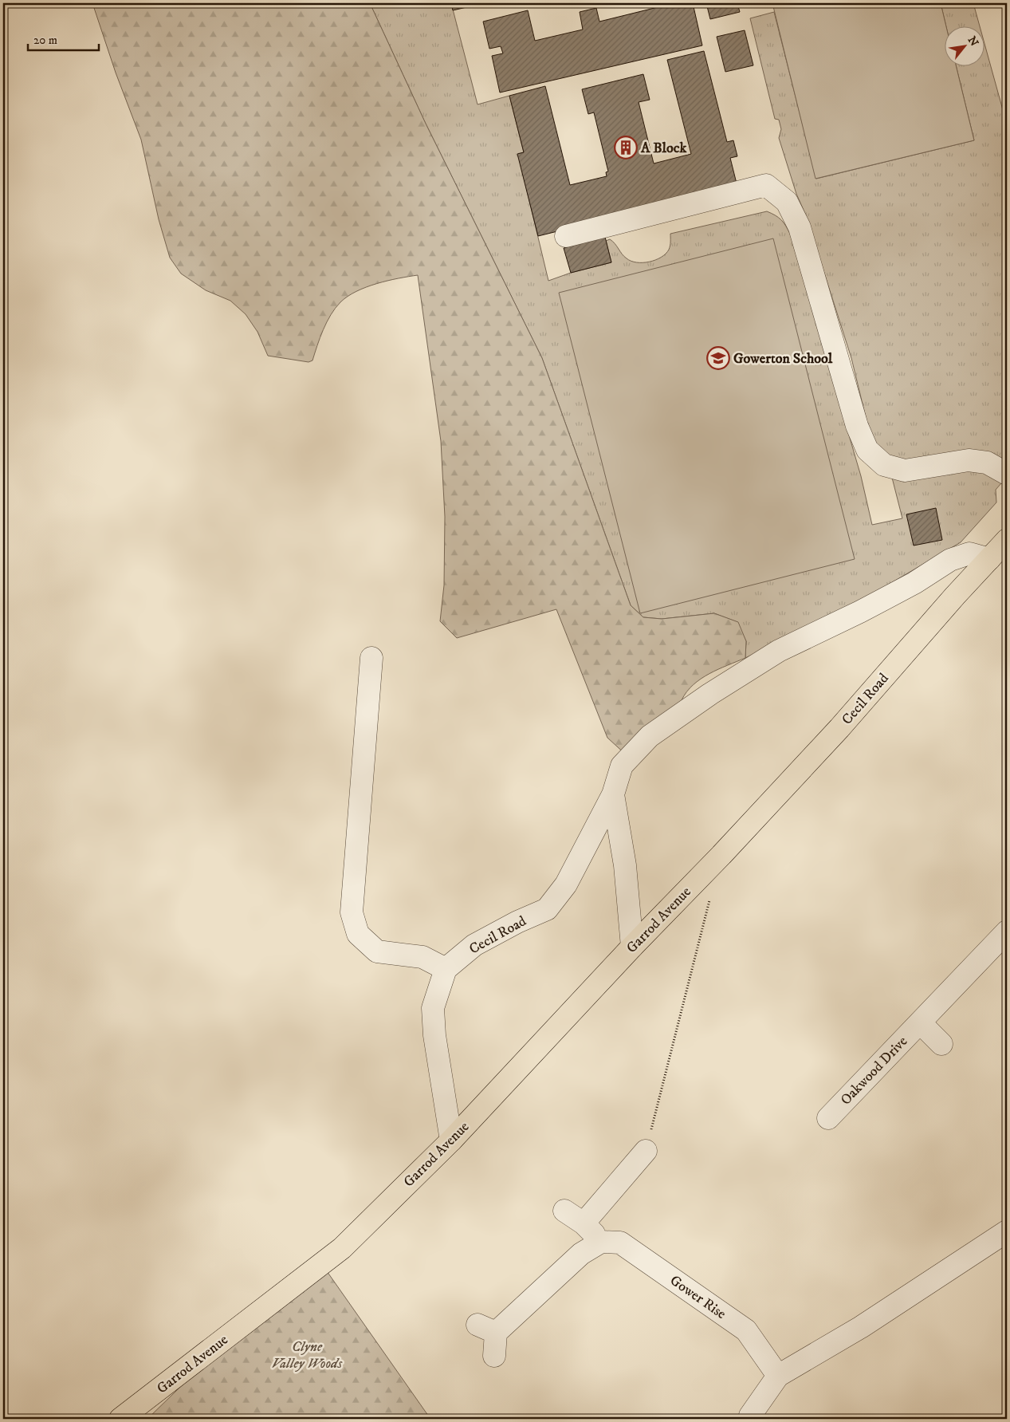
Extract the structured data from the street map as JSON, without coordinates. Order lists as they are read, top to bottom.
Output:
{
  "streets": {
    "main road": ["Cecil Road", "Garrod Avenue"],
    "street": ["Oakwood Drive", "Gower Rise"]
  },
  "crossings": [
    ["Cecil Road", "Garrod Avenue"]
  ],
  "parks": ["Clyne Valley Woods"],
  "places": {
    "building": ["A Block"],
    "school or university": ["Gowerton School"]
  },
  "scale_bar": "20 m",
  "north": "top right"
}
